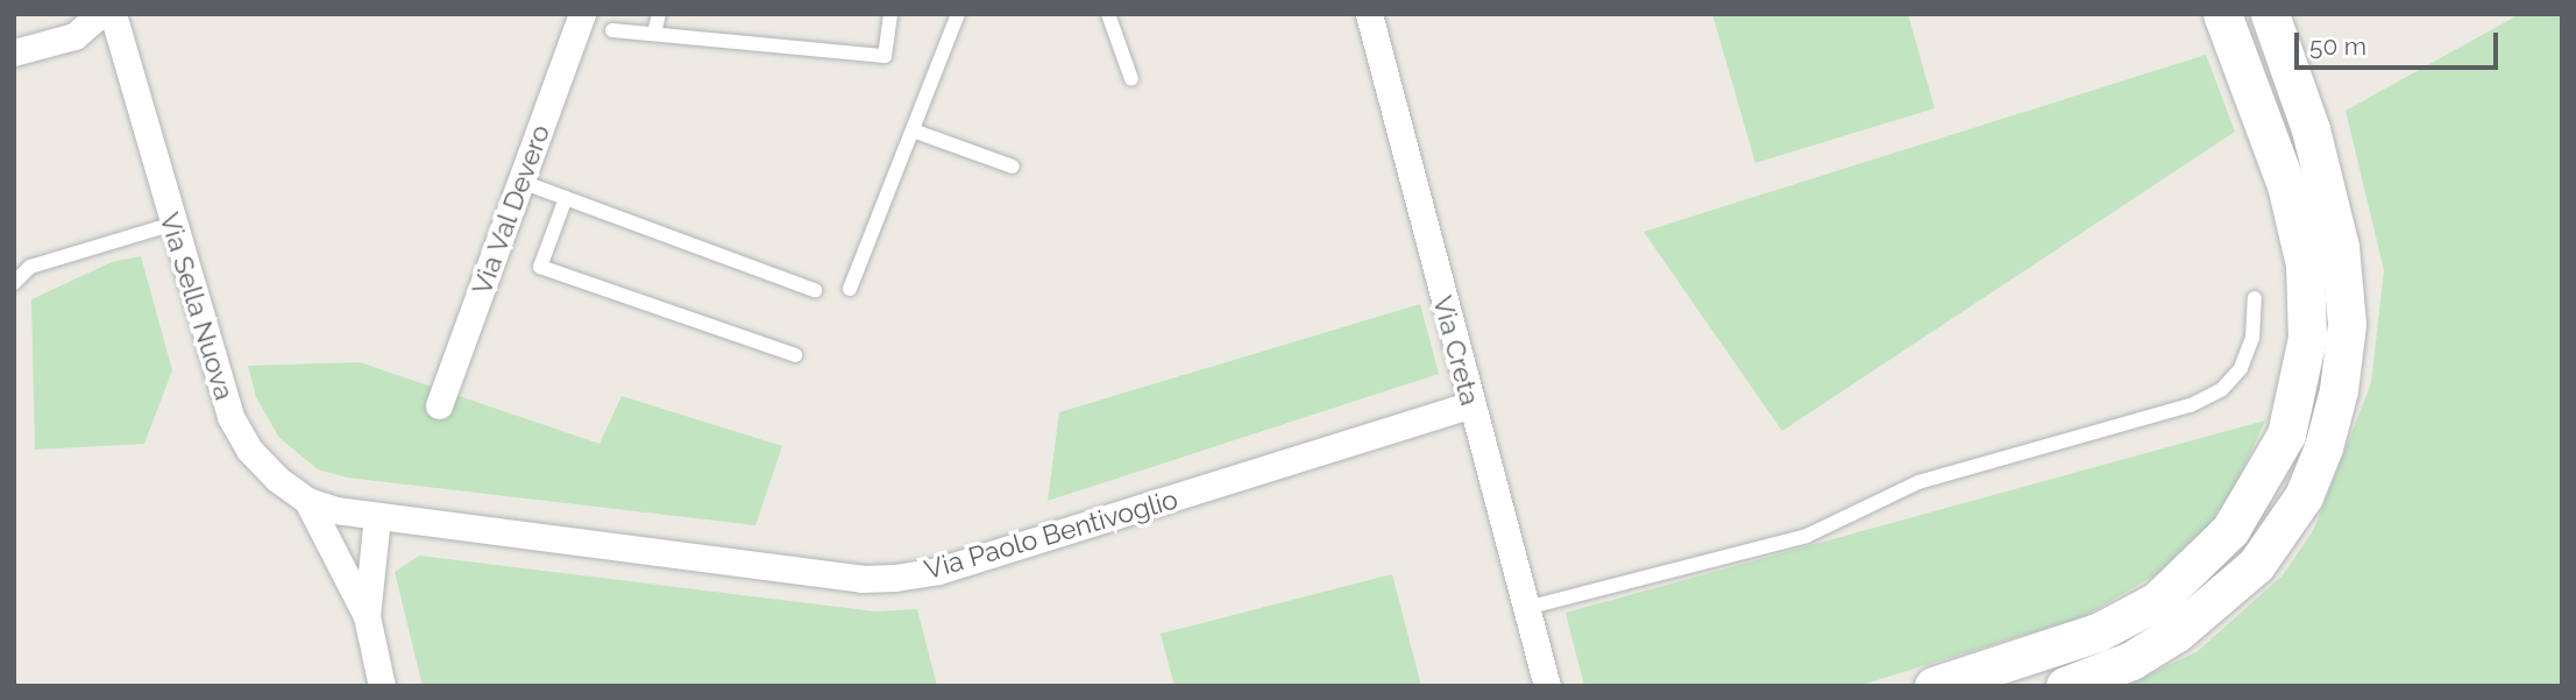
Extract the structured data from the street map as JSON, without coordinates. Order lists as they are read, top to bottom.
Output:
{
  "streets": {
    "street": [
      "Via Val Devero",
      "Via Sella Nuova",
      "Via Creta",
      "Via Paolo Bentivoglio"
    ]
  },
  "crossings": [
    ["Via Sella Nuova", "Via Paolo Bentivoglio"],
    ["Via Creta", "Via Paolo Bentivoglio"]
  ],
  "scale_bar": "50 m"
}
